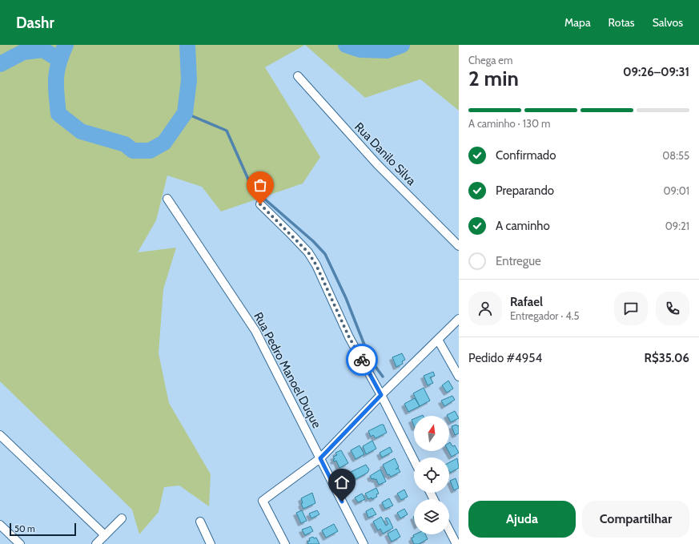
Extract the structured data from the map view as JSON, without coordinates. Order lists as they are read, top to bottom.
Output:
{
  "streets": {
    "street": ["Rua Danilo Silva", "Rua Pedro Manoel Duque"]
  },
  "scale_bar": "50 m",
  "north": "top",
  "page": {
    "header": "Dashr",
    "nav": ["Mapa", "Rotas", "Salvos"],
    "heading": ["2 min", "Chega em", "09:26–09:31"],
    "panel": [
      "Rafael",
      "Entregador · 4.5",
      "Pedido #4954",
      "R$35.06"
    ],
    "bar": "A caminho · 130 m",
    "list": [
      ["Confirmado", "08:55"],
      ["Preparando", "09:01"],
      ["A caminho", "09:21"],
      "Entregue"
    ],
    "buttons": ["Ajuda", "Compartilhar"],
    "scale": "50 m"
  }
}
